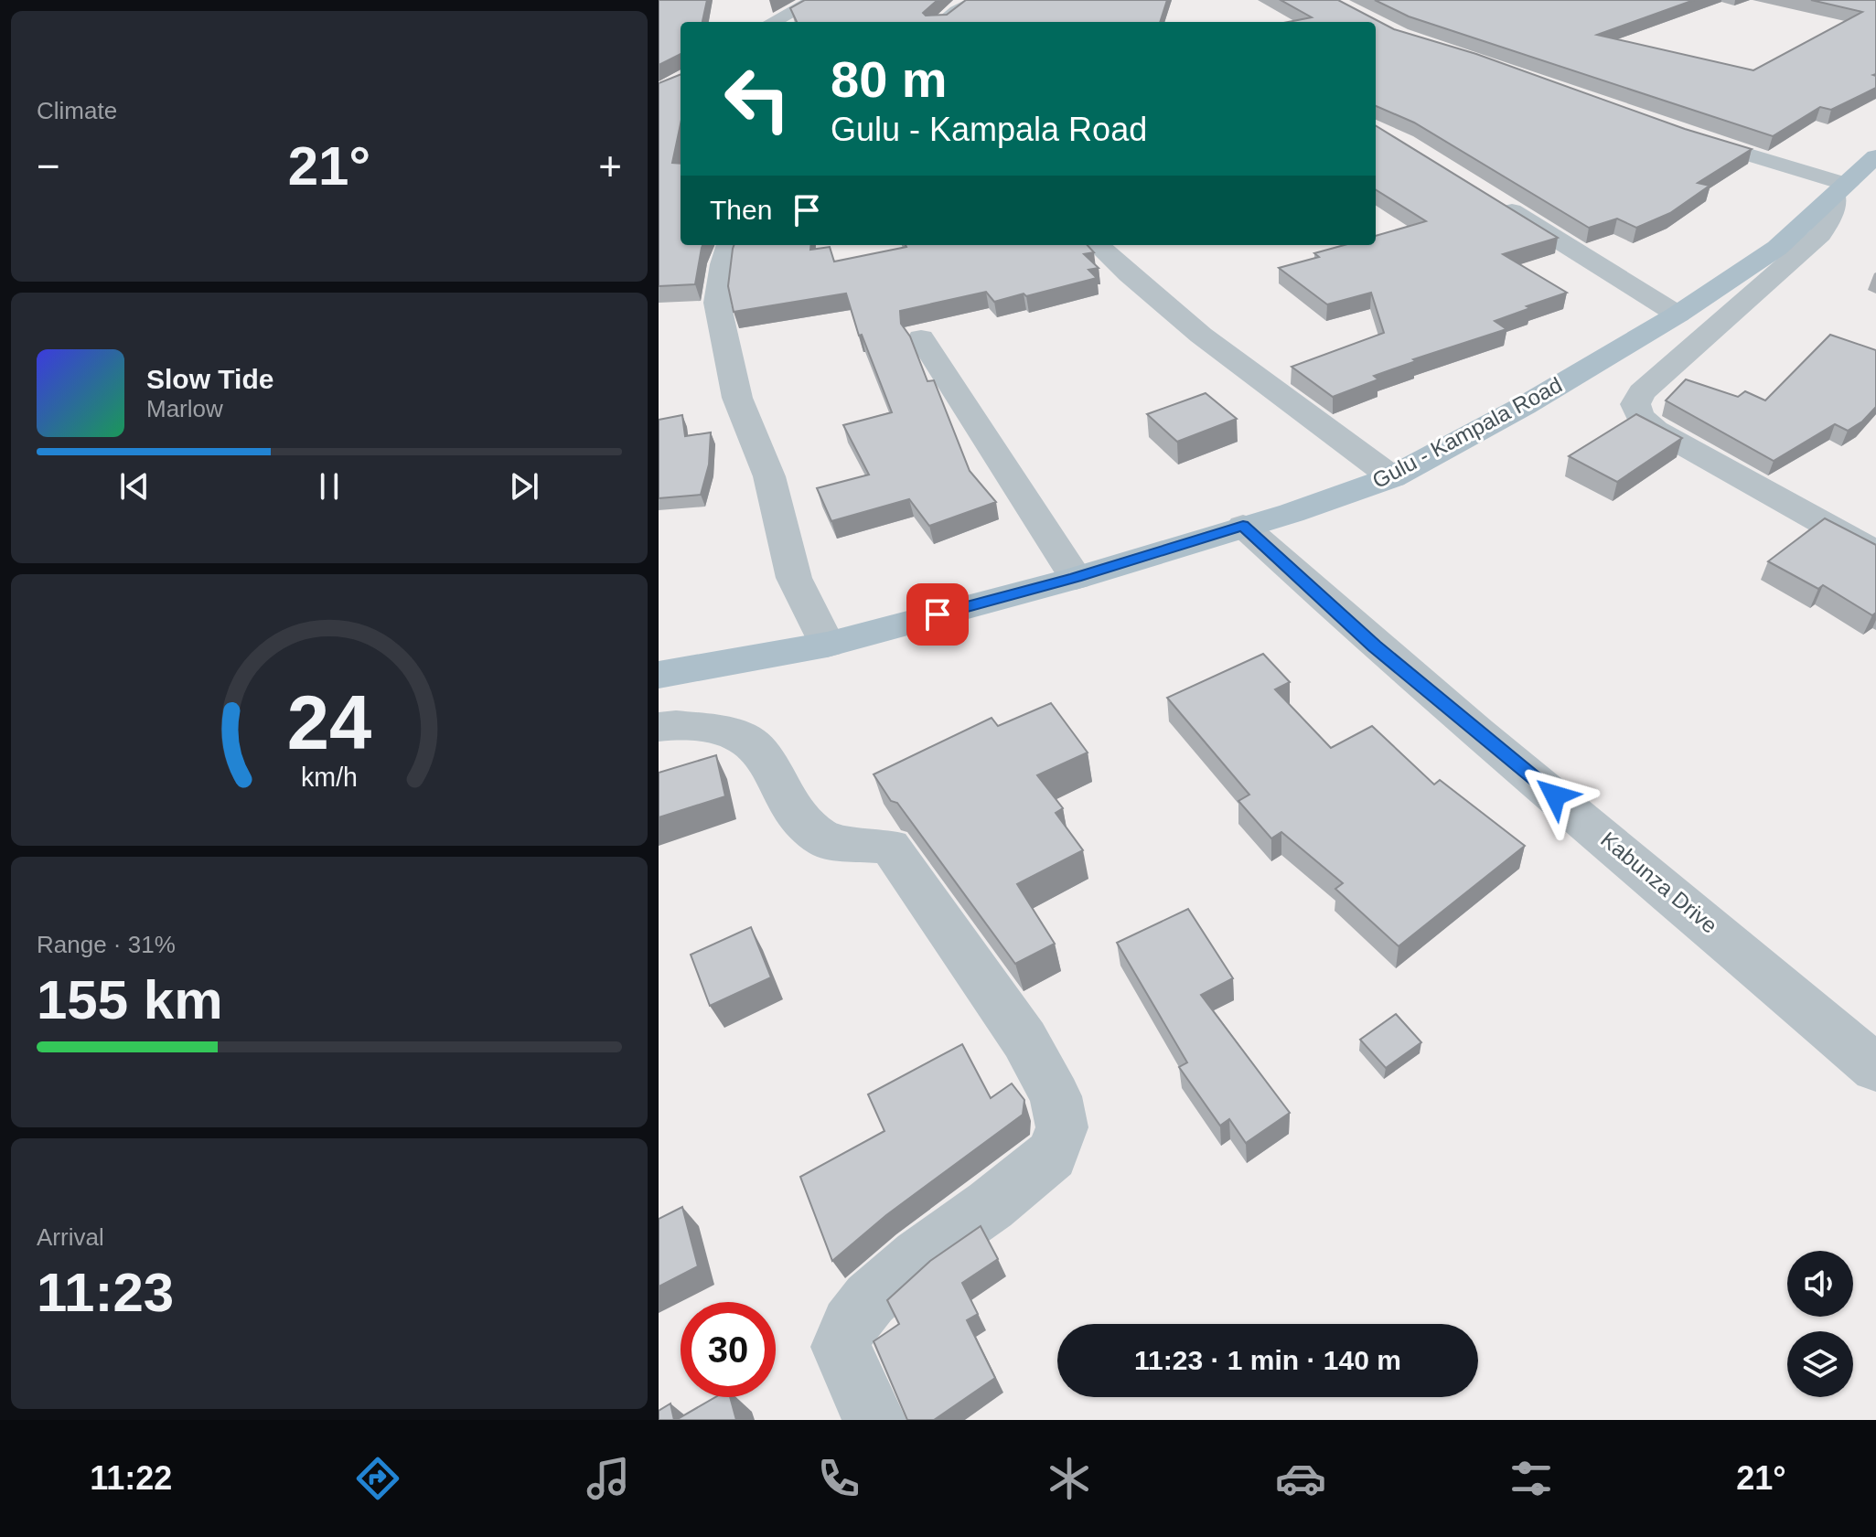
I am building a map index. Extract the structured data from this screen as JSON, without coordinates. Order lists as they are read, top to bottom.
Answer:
{
  "streets": {
    "main road": ["Gulu - Kampala Road"],
    "street": ["Kabunza Drive"]
  },
  "crossings": [
    ["Gulu - Kampala Road", "Kabunza Drive"]
  ],
  "page": {
    "tile": [
      "Climate",
      ["Range · 31%", "155 km"],
      ["Arrival", "11:23"]
    ],
    "turn": ["80 m", "Gulu - Kampala Road"],
    "heat": ["−", "21°", "+"],
    "then": "Then",
    "song": ["Slow Tide", "Marlow"],
    "limit": "30",
    "trip": "11:23 · 1 min · 140 m",
    "tabs": ["11:22", "21°"],
    "gauge": ["24", "km/h"]
  }
}
